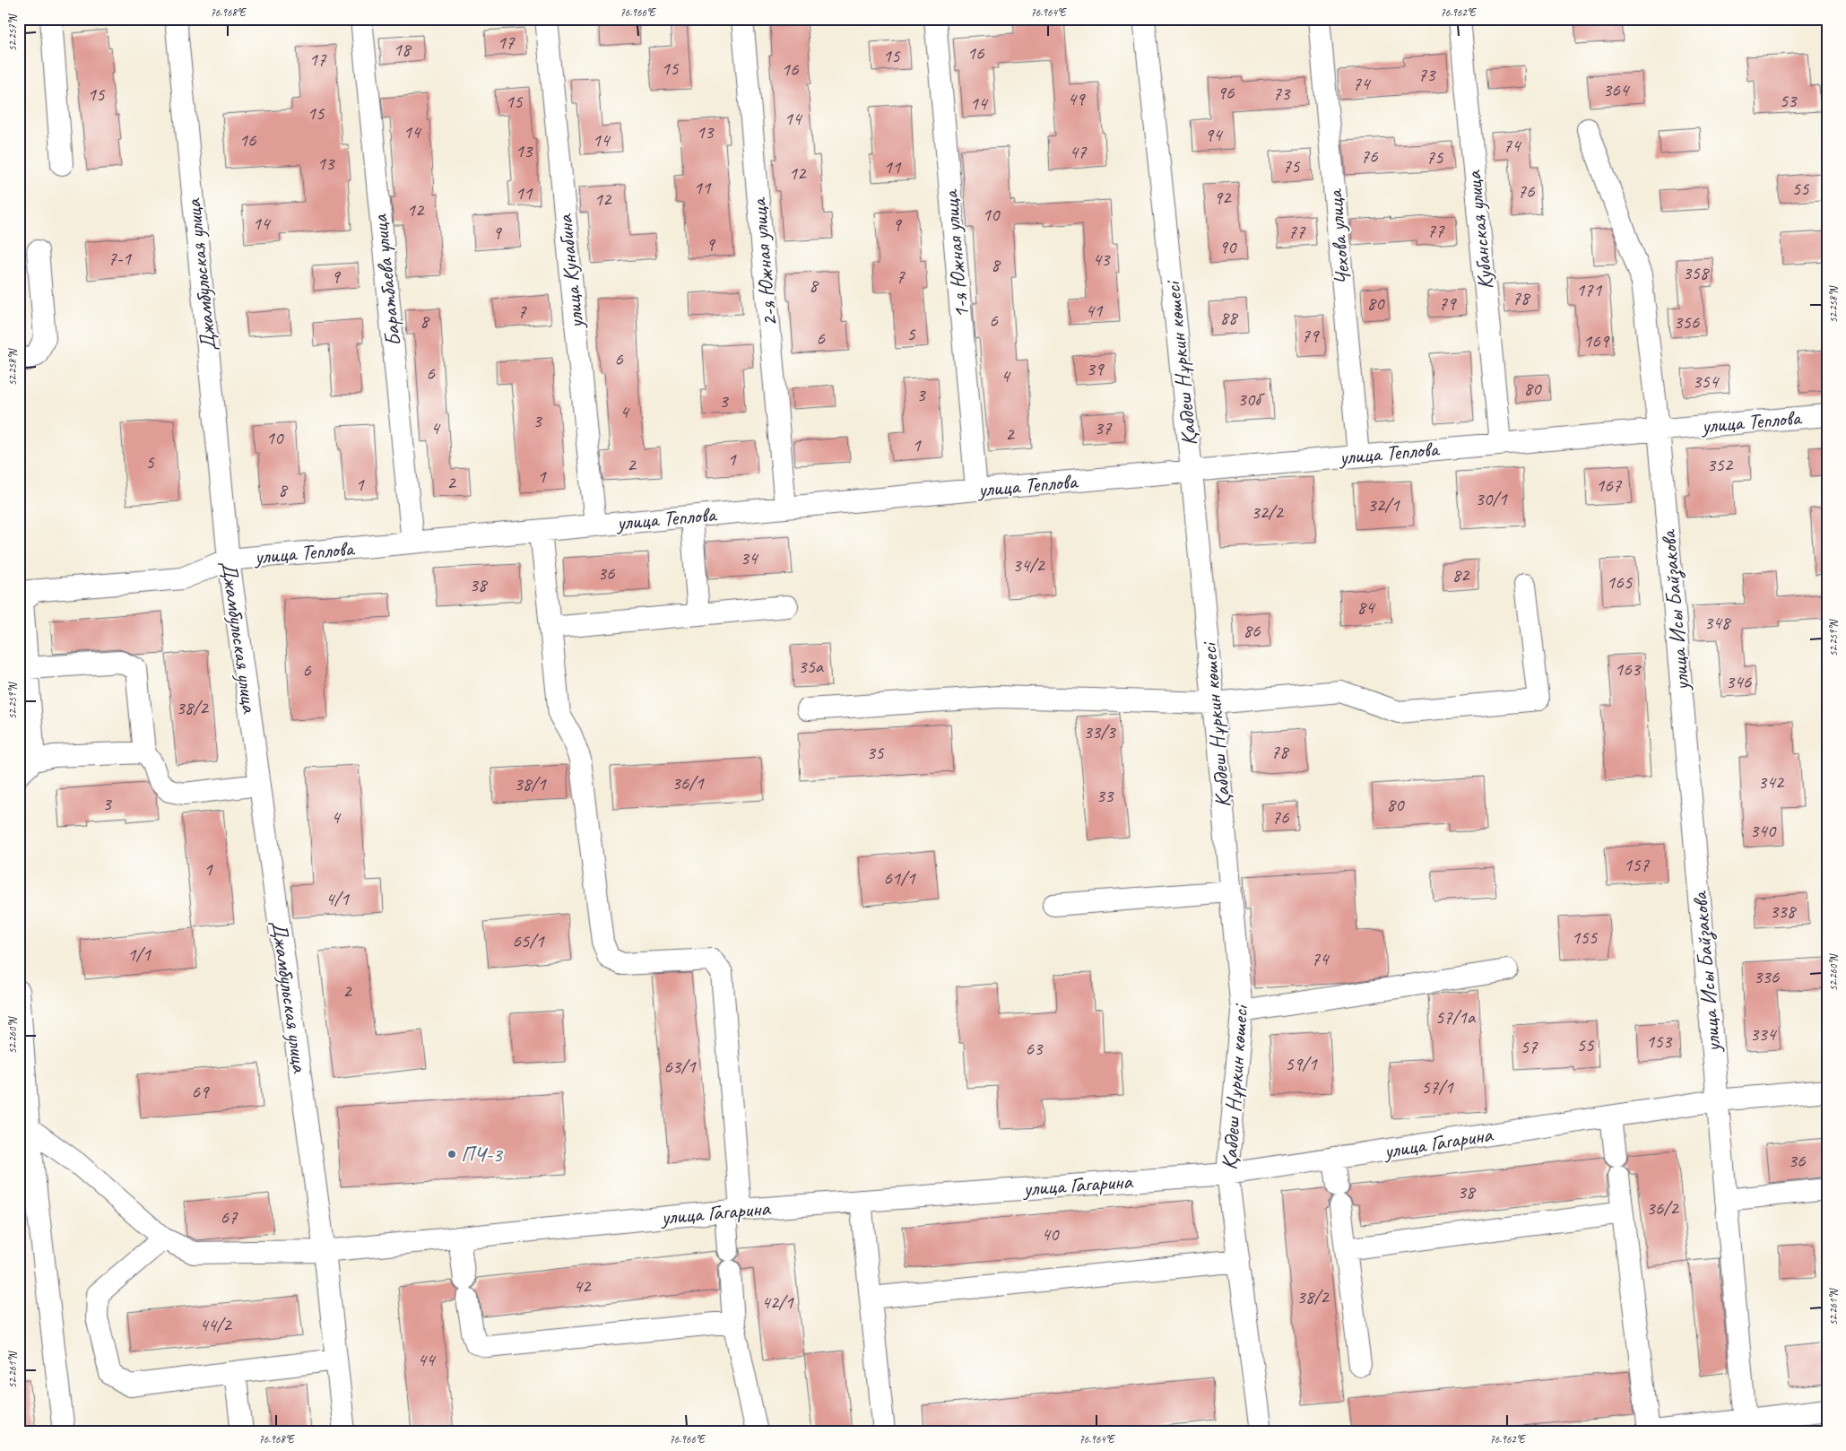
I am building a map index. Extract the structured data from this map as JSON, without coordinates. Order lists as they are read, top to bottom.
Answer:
{
  "streets": {
    "street": [
      "Кубанская улица",
      "Чехова улица",
      "1-я Южная улица",
      "2-я Южная улица",
      "улица Кунабина",
      "Джамбульская улица",
      "Баратбаева улица",
      "Қабдеш Нұркин көшесі",
      "улица Теплова",
      "улица Исы Байзакова",
      "улица Гагарина"
    ]
  },
  "crossings": [
    ["Кубанская улица", "улица Теплова"],
    ["Чехова улица", "улица Теплова"],
    ["1-я Южная улица", "улица Теплова"],
    ["2-я Южная улица", "улица Теплова"],
    ["улица Кунабина", "улица Теплова"],
    ["Джамбульская улица", "улица Теплова"],
    ["Джамбульская улица", "улица Гагарина"],
    ["Баратбаева улица", "улица Теплова"],
    ["Қабдеш Нұркин көшесі", "улица Теплова"],
    ["Қабдеш Нұркин көшесі", "улица Гагарина"],
    ["улица Теплова", "улица Исы Байзакова"],
    ["улица Исы Байзакова", "улица Гагарина"]
  ],
  "places": ["ПЧ-3"],
  "house_numbers": [
    "17",
    "18",
    "16",
    "15",
    "17",
    "15",
    "16",
    "73",
    "74",
    "364",
    "96",
    "73",
    "15",
    "49",
    "53",
    "15",
    "14",
    "15",
    "14",
    "14",
    "13",
    "94",
    "16",
    "14",
    "74",
    "13",
    "47",
    "76",
    "75",
    "13",
    "75",
    "11",
    "12",
    "11",
    "55",
    "76",
    "11",
    "92",
    "12",
    "12",
    "10",
    "14",
    "9",
    "77",
    "77",
    "9",
    "9",
    "90",
    "7-1",
    "43",
    "8",
    "358",
    "9",
    "7",
    "8",
    "171",
    "78",
    "80",
    "79",
    "41",
    "7",
    "88",
    "6",
    "8",
    "356",
    "5",
    "79",
    "6",
    "169",
    "6",
    "39",
    "6",
    "4",
    "354",
    "80",
    "3",
    "30б",
    "3",
    "4",
    "3",
    "4",
    "37",
    "2",
    "10",
    "1",
    "1",
    "5",
    "2",
    "352",
    "1",
    "2",
    "1",
    "167",
    "8",
    "30/1",
    "32/1",
    "32/2",
    "34",
    "34/2",
    "36",
    "82",
    "165",
    "38",
    "84",
    "348",
    "86",
    "35а",
    "163",
    "6",
    "346",
    "38/2",
    "33/3",
    "78",
    "35",
    "342",
    "36/1",
    "38/1",
    "33",
    "3",
    "80",
    "4",
    "76",
    "340",
    "157",
    "1",
    "61/1",
    "4/1",
    "338",
    "155",
    "65/1",
    "1/1",
    "74",
    "336",
    "2",
    "57/1а",
    "334",
    "153",
    "55",
    "57",
    "63",
    "59/1",
    "63/1",
    "57/1",
    "69",
    "36",
    "38",
    "36/2",
    "67",
    "40",
    "42",
    "38/2",
    "42/1",
    "44/2",
    "44"
  ],
  "coordinates": [
    "76.968°E",
    "76.966°E",
    "76.964°E",
    "76.962°E",
    "52.257°N",
    "52.258°N",
    "52.259°N",
    "52.260°N",
    "52.261°N"
  ]
}
